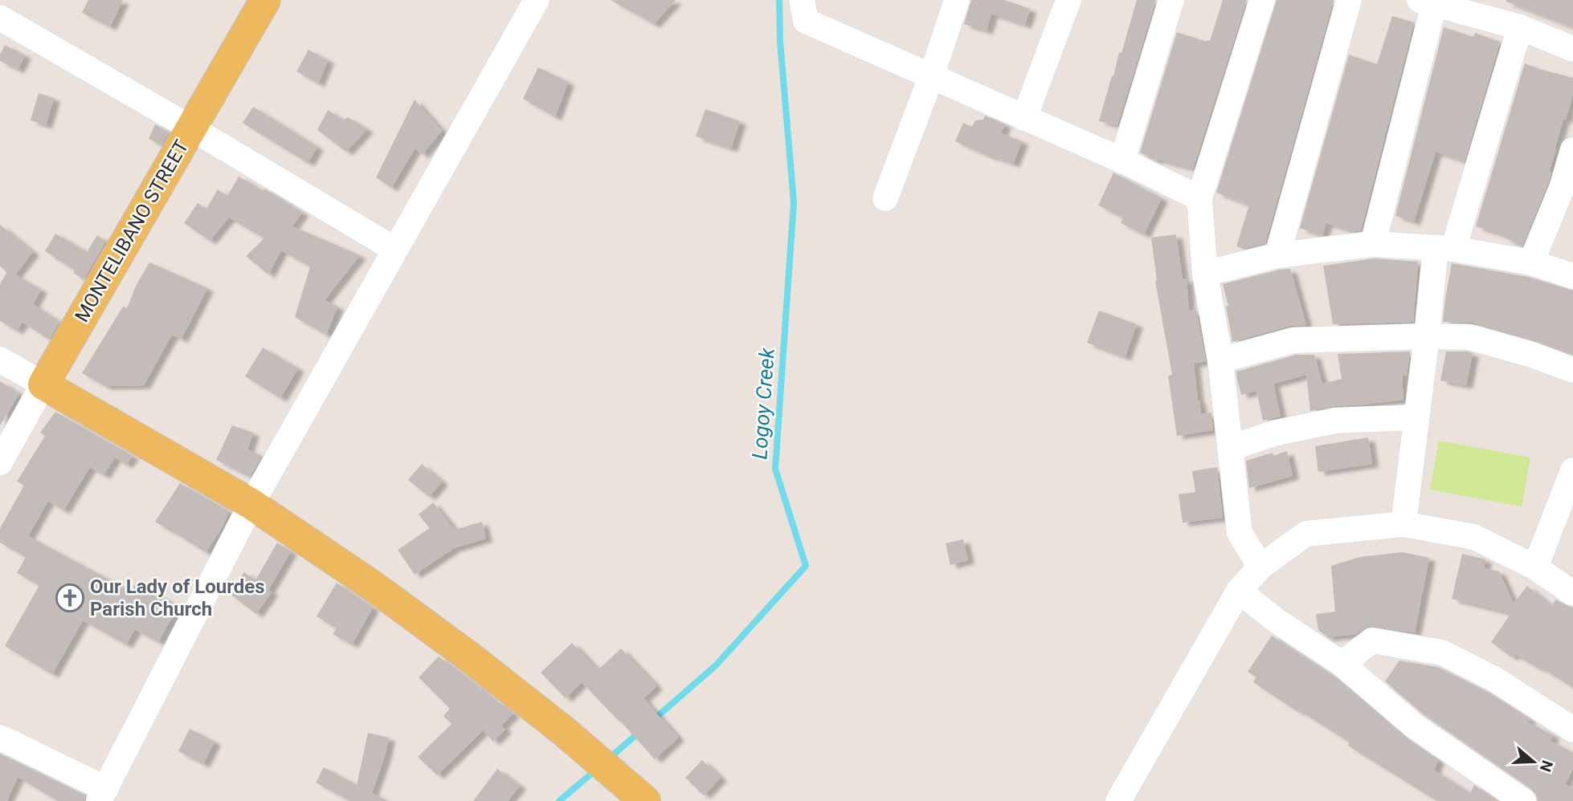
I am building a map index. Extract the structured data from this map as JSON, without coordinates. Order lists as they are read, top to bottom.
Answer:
{
  "streets": {
    "main road": ["MONTELIBANO STREET"]
  },
  "water": ["Logoy Creek"],
  "places": {
    "church": ["Our Lady of Lourdes Parish Church"]
  },
  "north": "right"
}
